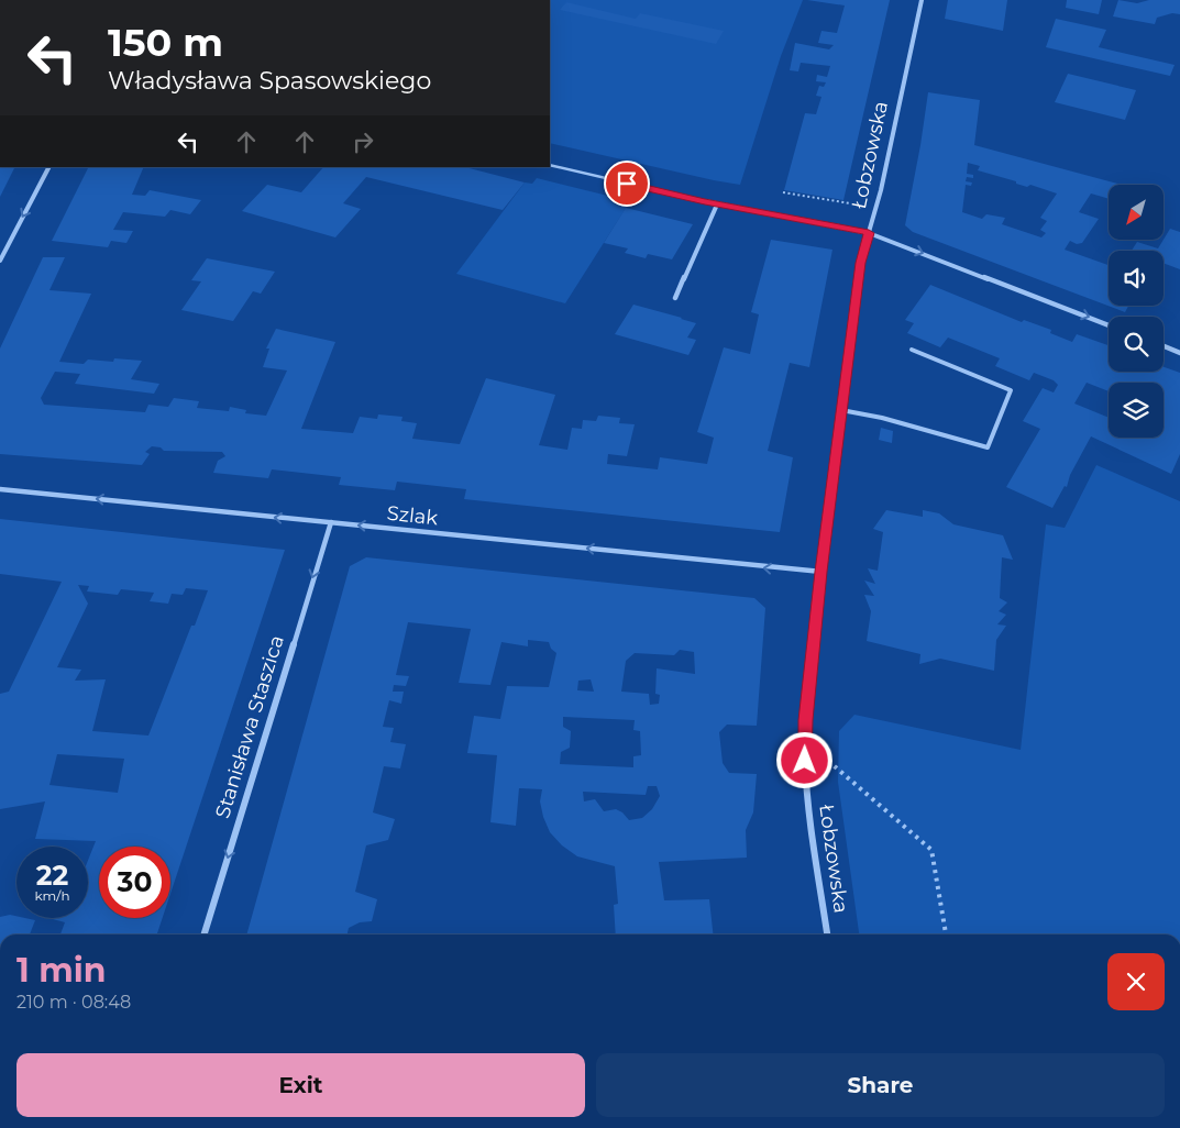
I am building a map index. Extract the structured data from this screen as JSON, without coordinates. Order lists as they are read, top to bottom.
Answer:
{
  "streets": {
    "street": ["Łobzowska", "Szlak", "Stanisława Staszica"]
  },
  "crossings": [
    ["Łobzowska", "Szlak"],
    ["Szlak", "Stanisława Staszica"]
  ],
  "one_way": ["Szlak", "Stanisława Staszica"],
  "north": "bottom left",
  "page": {
    "turn": ["150 m", "Władysława Spasowskiego"],
    "speed": "22 km/h",
    "limit": "30",
    "heading": ["1 min", "210 m · 08:48"],
    "buttons": ["Exit", "Share"]
  }
}
